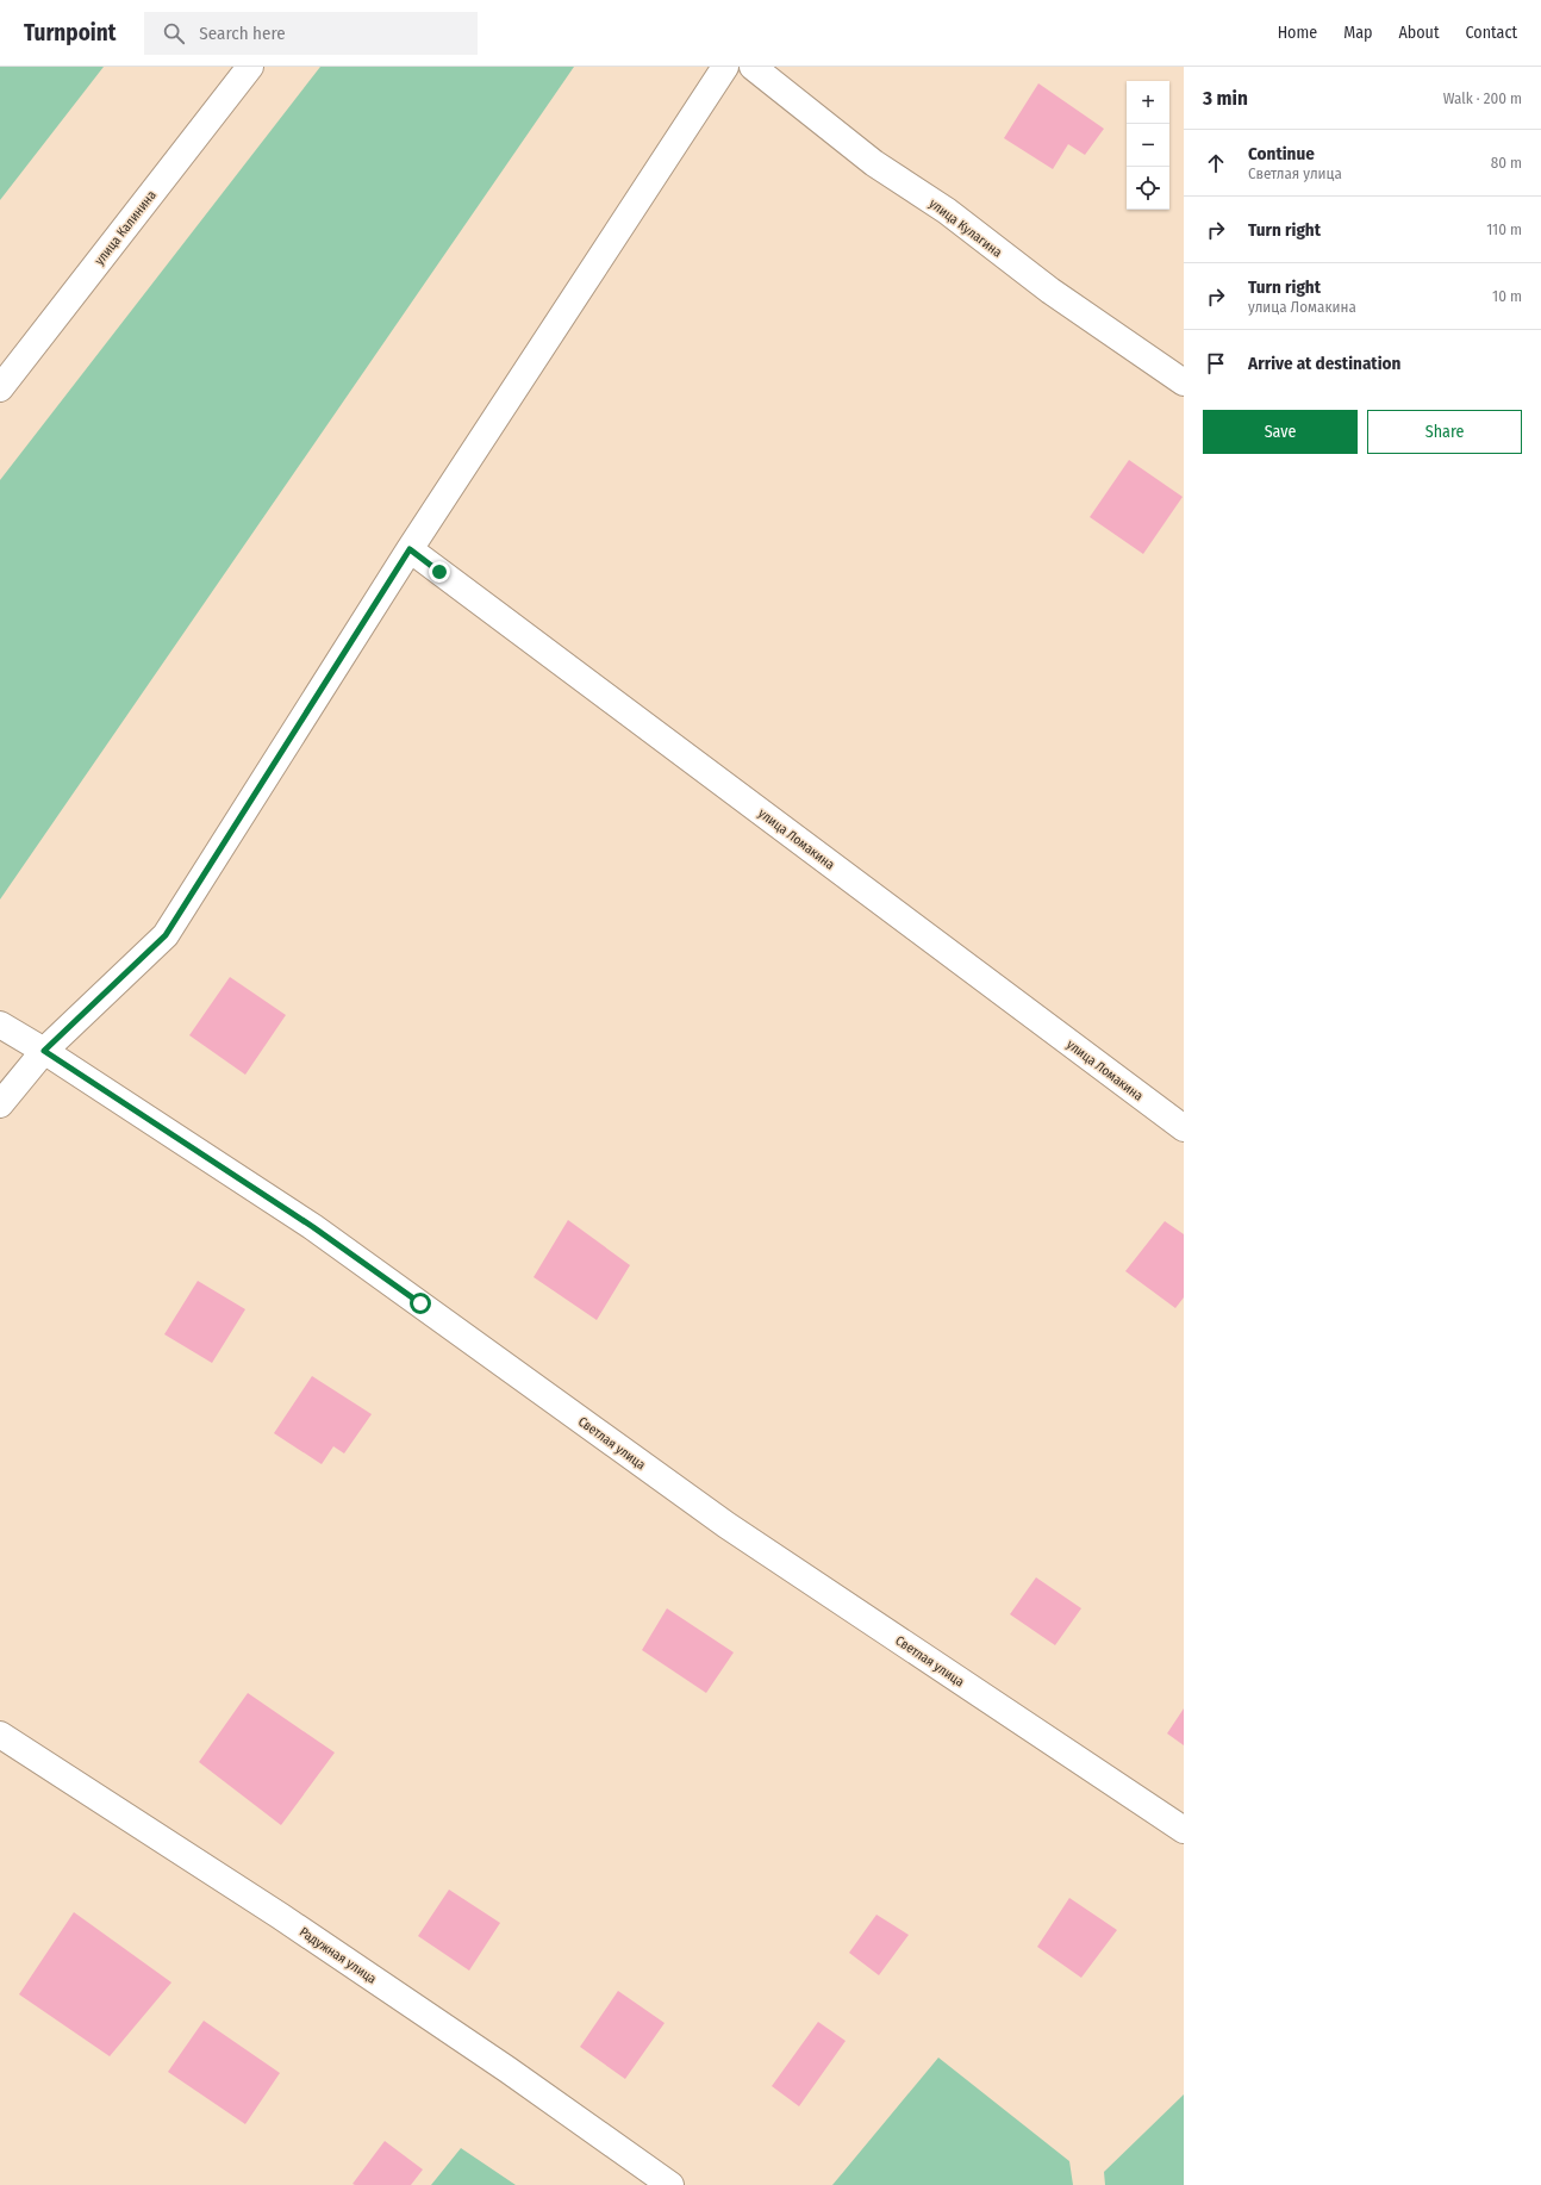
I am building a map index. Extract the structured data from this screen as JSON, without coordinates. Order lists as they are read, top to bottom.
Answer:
{
  "streets": {
    "street": [
      "улица Калинина",
      "улица Кулагина",
      "улица Ломакина",
      "Светлая улица",
      "Радужная улица"
    ]
  },
  "page": {
    "header": "Turnpoint",
    "search": "Search here",
    "nav": [
      "Home",
      "Map",
      "About",
      "Contact"
    ],
    "heading": ["3 min", "Walk · 200 m"],
    "map_buttons": ["+", "−"],
    "list": [
      ["Continue", "Светлая улица", "80 m"],
      ["Turn right", "110 m"],
      ["Turn right", "улица Ломакина", "10 m"],
      "Arrive at destination"
    ],
    "buttons": ["Save", "Share"]
  }
}
